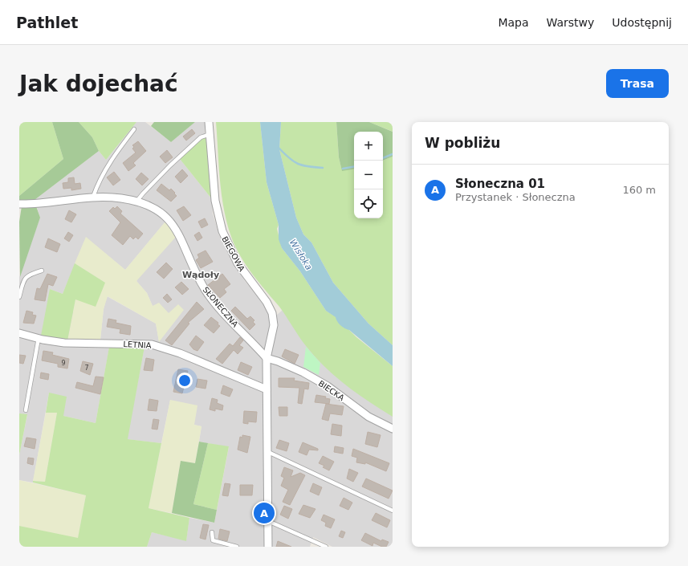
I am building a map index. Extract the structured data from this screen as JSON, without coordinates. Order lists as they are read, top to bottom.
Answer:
{
  "streets": {
    "street": [
      "BIEGOWA",
      "SŁONECZNA",
      "LETNIA",
      "BIECKA"
    ]
  },
  "crossings": [
    ["BIEGOWA", "SŁONECZNA"],
    ["BIEGOWA", "BIECKA"],
    ["SŁONECZNA", "BIECKA"]
  ],
  "districts": ["Wądoły"],
  "water": ["Wisłoka"],
  "house_numbers": ["9", "7"],
  "page": {
    "header": "Pathlet",
    "nav": ["Mapa", "Warstwy", "Udostępnij"],
    "buttons": "Trasa",
    "title": "Jak dojechać",
    "heading": "W pobliżu",
    "map_buttons": ["+", "−"],
    "list": [
      {
        "mark": "A",
        "name": "Słoneczna 01",
        "note": "Przystanek · Słoneczna",
        "value": "160 m"
      }
    ],
    "pins": "A"
  }
}
